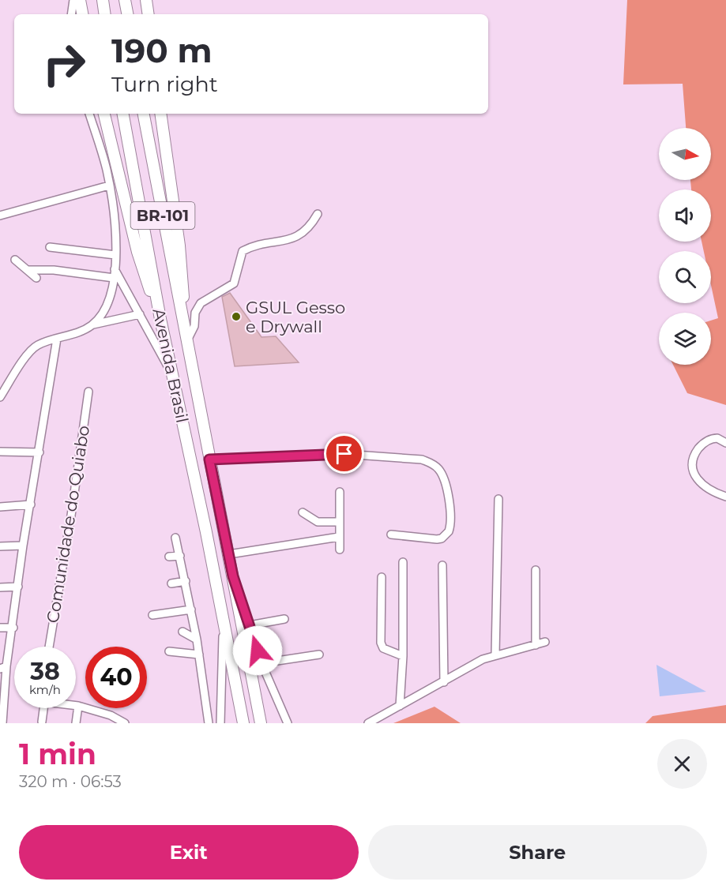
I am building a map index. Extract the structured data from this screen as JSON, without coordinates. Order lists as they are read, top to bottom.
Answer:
{
  "streets": {
    "highway": ["BR-101", "Avenida Brasil"],
    "street": ["Comunidade do Quiabo"]
  },
  "places": ["GSUL Gesso e Drywall"],
  "north": "right",
  "page": {
    "turn": ["190 m", "Turn right"],
    "speed": "38 km/h",
    "limit": "40",
    "heading": ["1 min", "320 m · 06:53"],
    "buttons": ["Exit", "Share"]
  }
}
